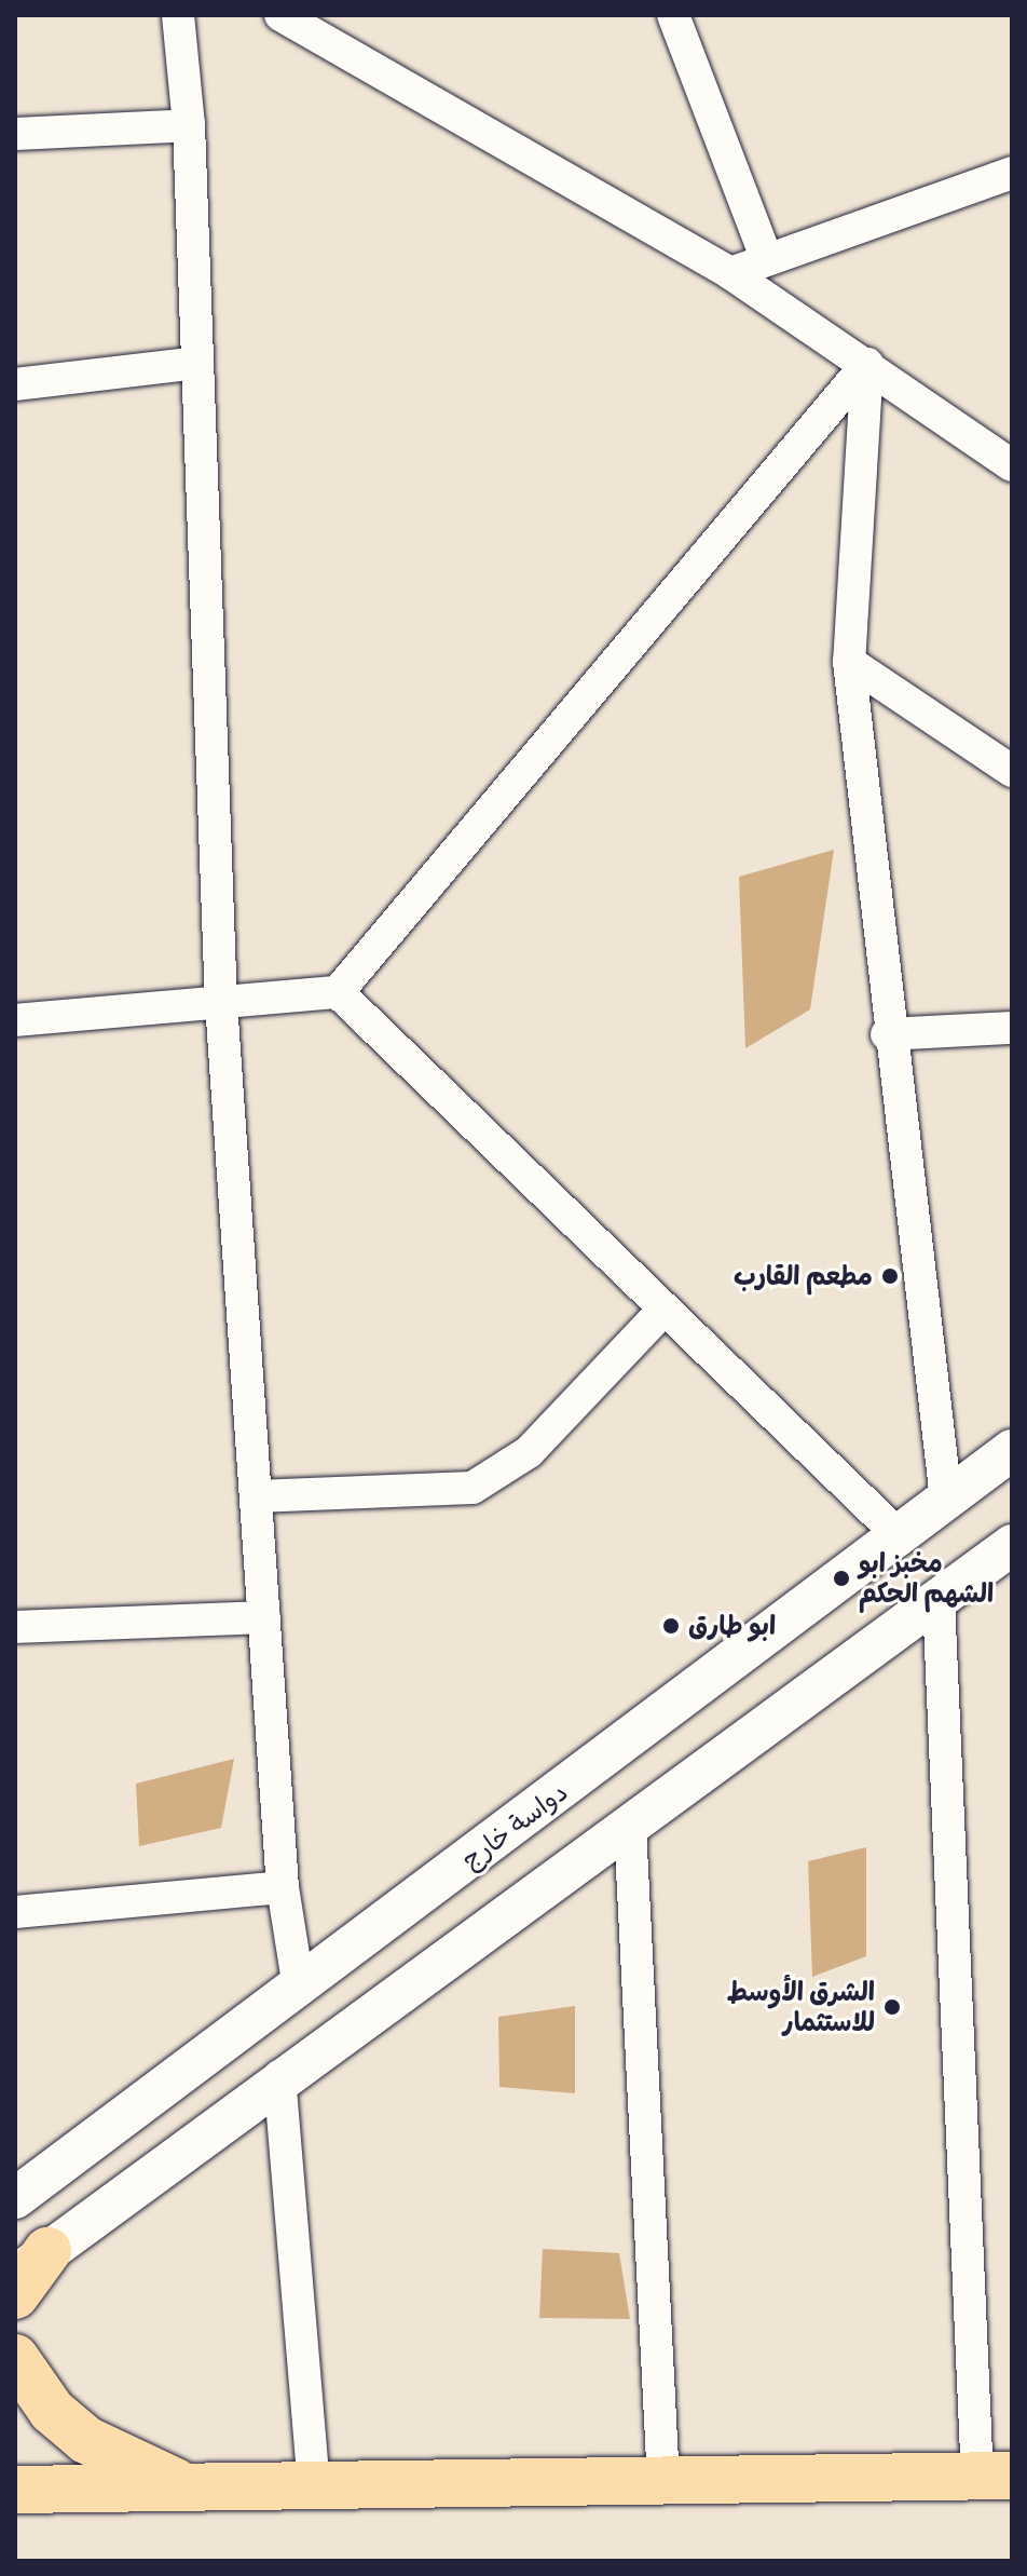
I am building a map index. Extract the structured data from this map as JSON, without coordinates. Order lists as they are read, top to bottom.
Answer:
{
  "streets": {
    "street": ["دواسة خارج"]
  },
  "places": [
    "مطعم القارب",
    "مخبز ابو الشهم الحكم",
    "ابو طارق",
    "الشرق الأوسط للاستثمار"
  ]
}
